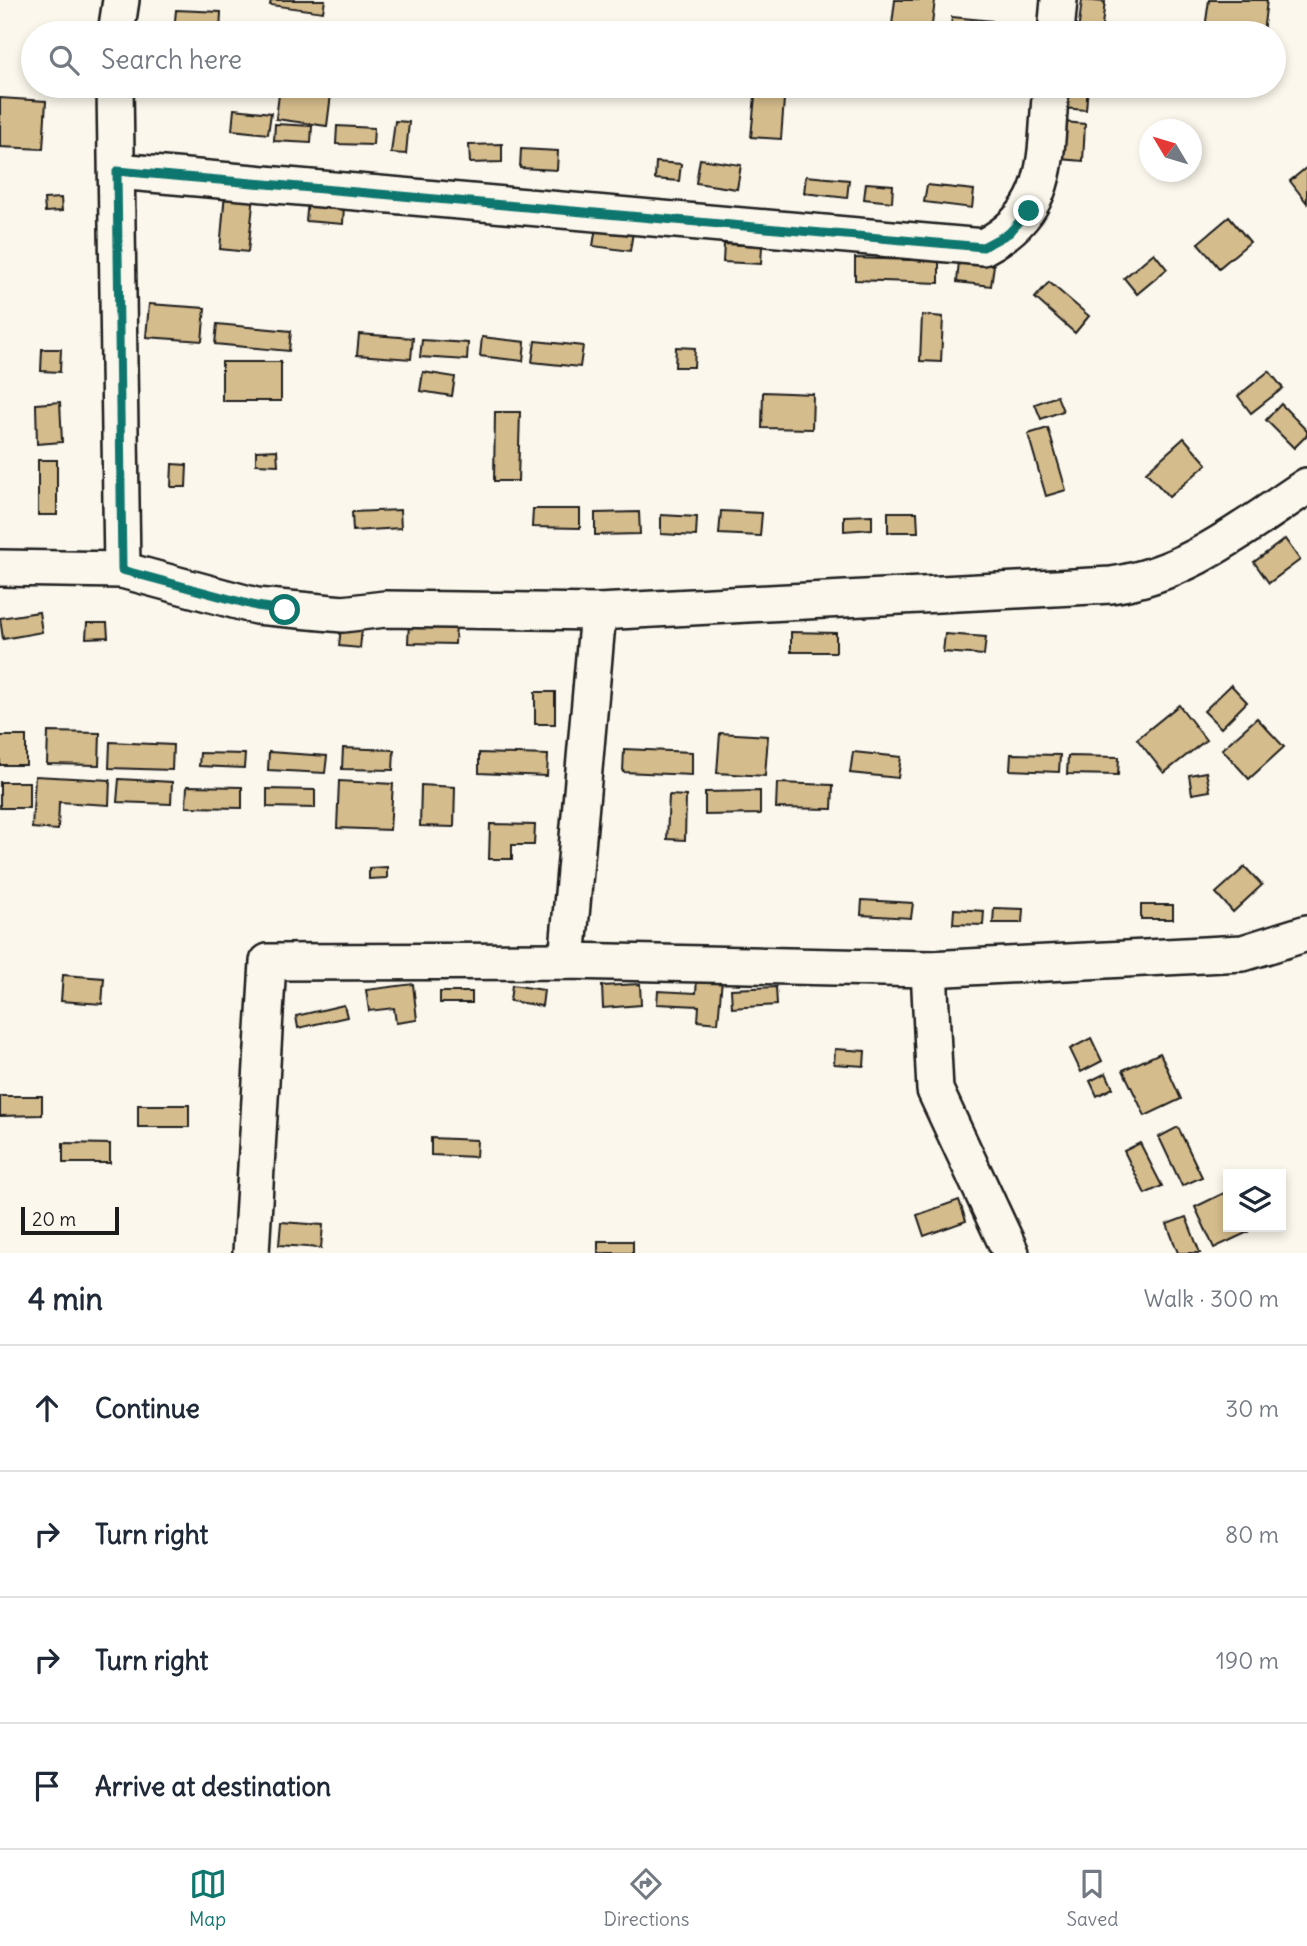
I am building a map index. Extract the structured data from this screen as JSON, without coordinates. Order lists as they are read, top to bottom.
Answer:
{
  "scale_bar": "20 m",
  "north": "top left",
  "page": {
    "search": "Search here",
    "scale": "20 m",
    "heading": ["4 min", "Walk · 300 m"],
    "list": [
      ["Continue", "30 m"],
      ["Turn right", "80 m"],
      ["Turn right", "190 m"],
      "Arrive at destination"
    ],
    "nav": ["Map", "Directions", "Saved"]
  }
}
